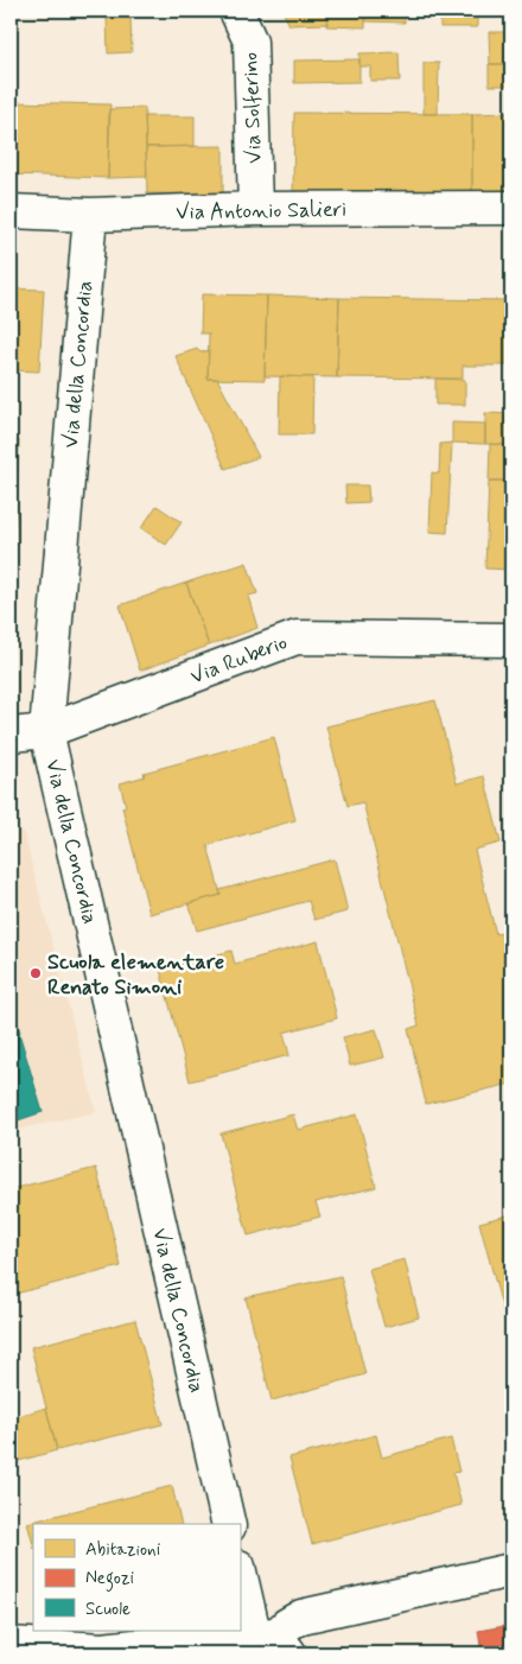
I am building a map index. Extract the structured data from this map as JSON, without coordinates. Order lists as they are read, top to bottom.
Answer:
{
  "streets": {
    "street": [
      "Via Solferino",
      "Via Antonio Salieri",
      "Via della Concordia",
      "Via Ruberio"
    ]
  },
  "crossings": [
    ["Via Solferino", "Via Antonio Salieri"],
    ["Via Antonio Salieri", "Via della Concordia"],
    ["Via della Concordia", "Via Ruberio"]
  ],
  "places": ["Scuola elementare Renato Simoni"],
  "legend": ["Abitazioni", "Negozi", "Scuole"]
}
